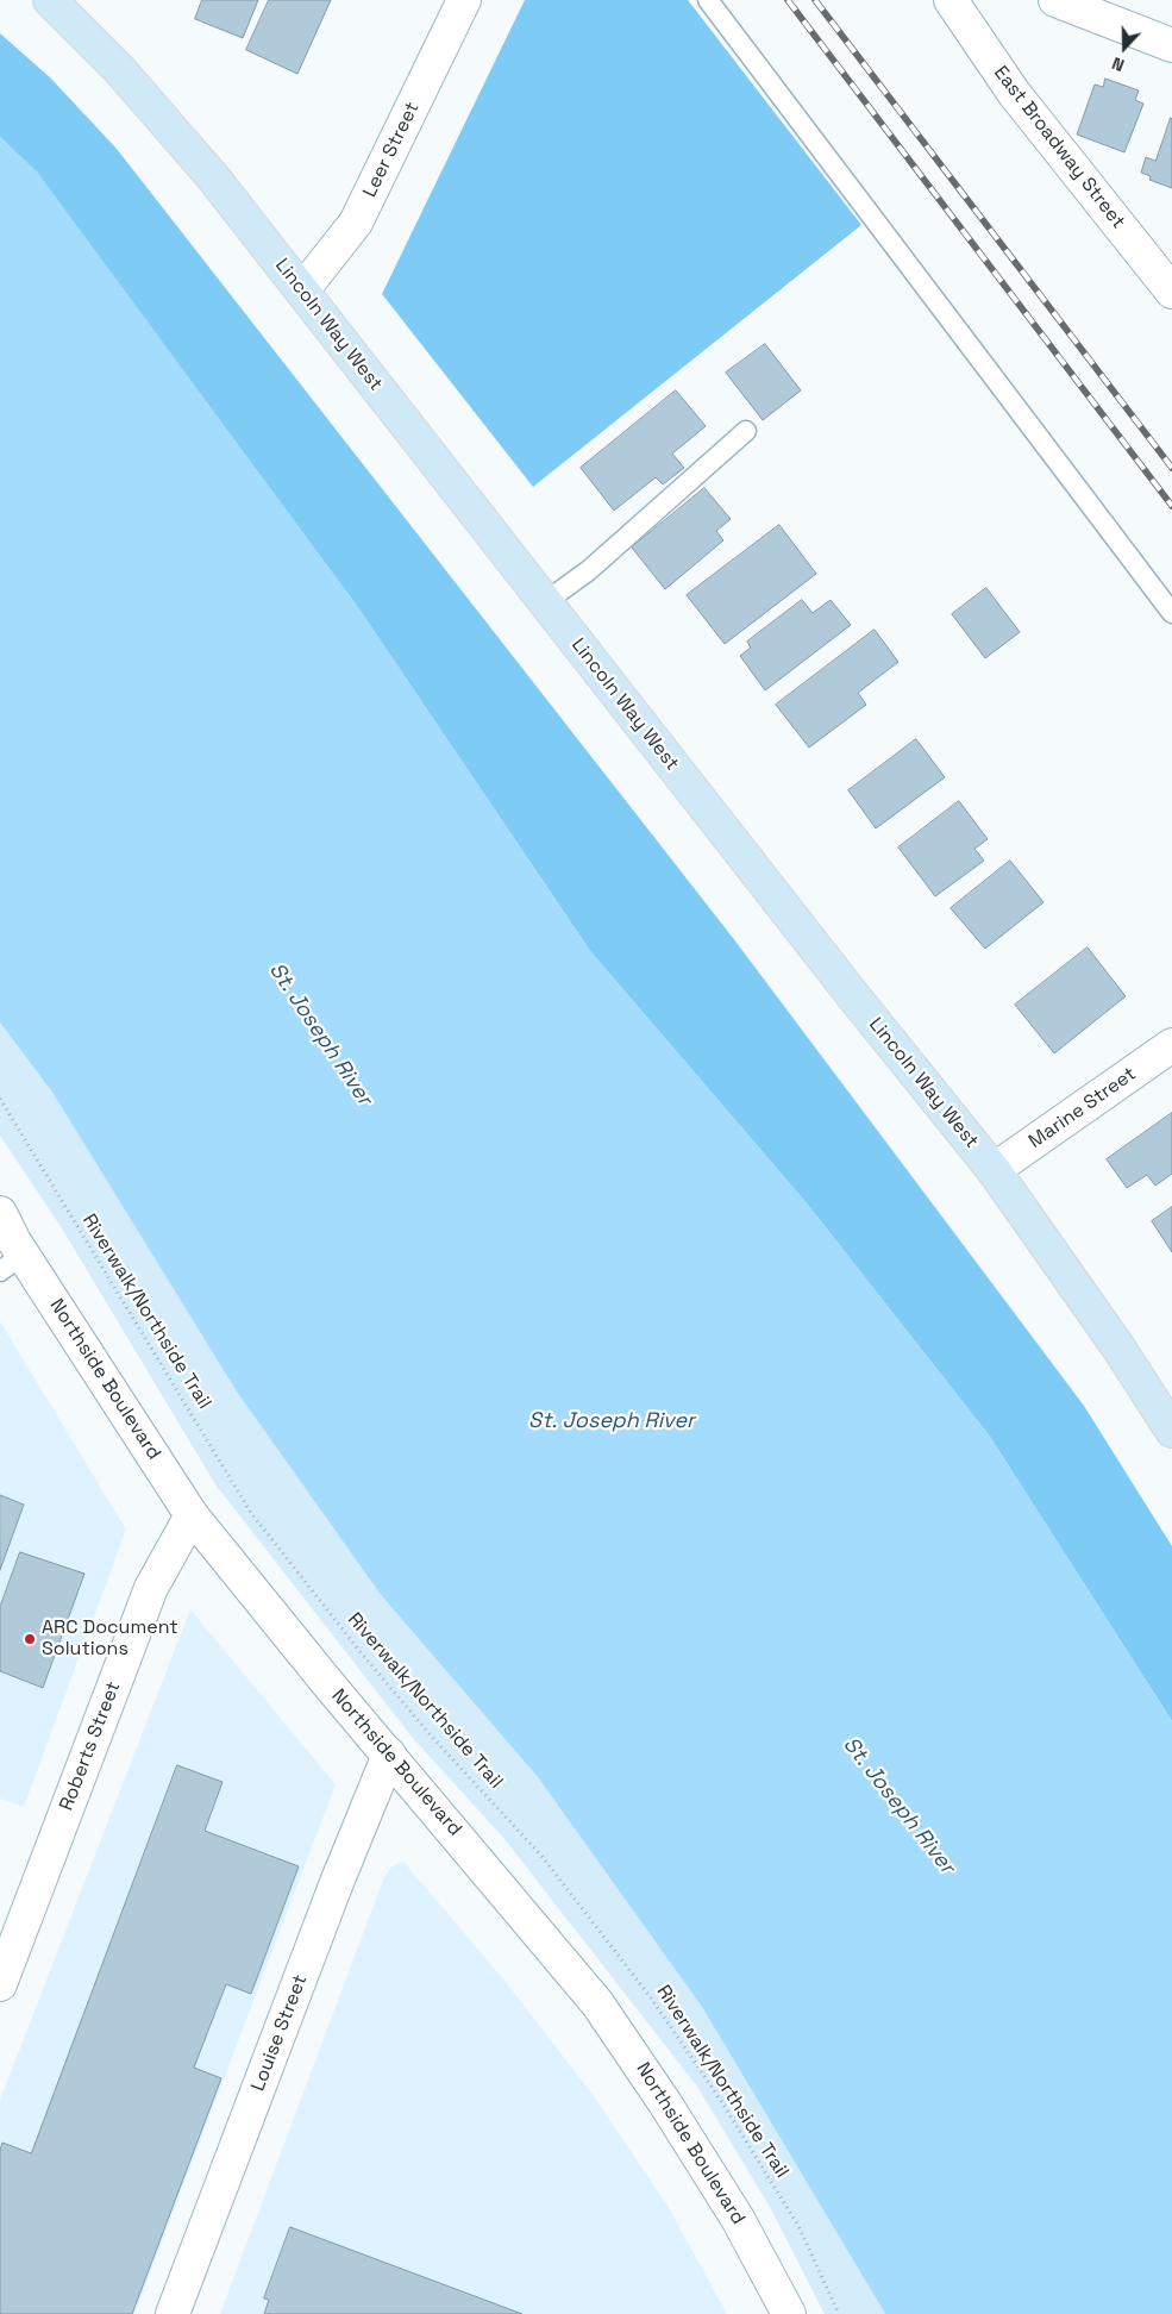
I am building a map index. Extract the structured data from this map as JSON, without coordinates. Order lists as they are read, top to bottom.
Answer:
{
  "streets": {
    "main road": ["Lincoln Way West"],
    "street": [
      "East Broadway Street",
      "Leer Street",
      "Marine Street",
      "Northside Boulevard",
      "Roberts Street",
      "Louise Street"
    ],
    "path": ["Riverwalk/Northside Trail"]
  },
  "crossings": [
    ["Leer Street", "Lincoln Way West"],
    ["Lincoln Way West", "Marine Street"],
    ["Northside Boulevard", "Roberts Street"],
    ["Northside Boulevard", "Louise Street"]
  ],
  "water": ["St. Joseph River"],
  "places": ["ARC Document Solutions"],
  "north": "bottom"
}
